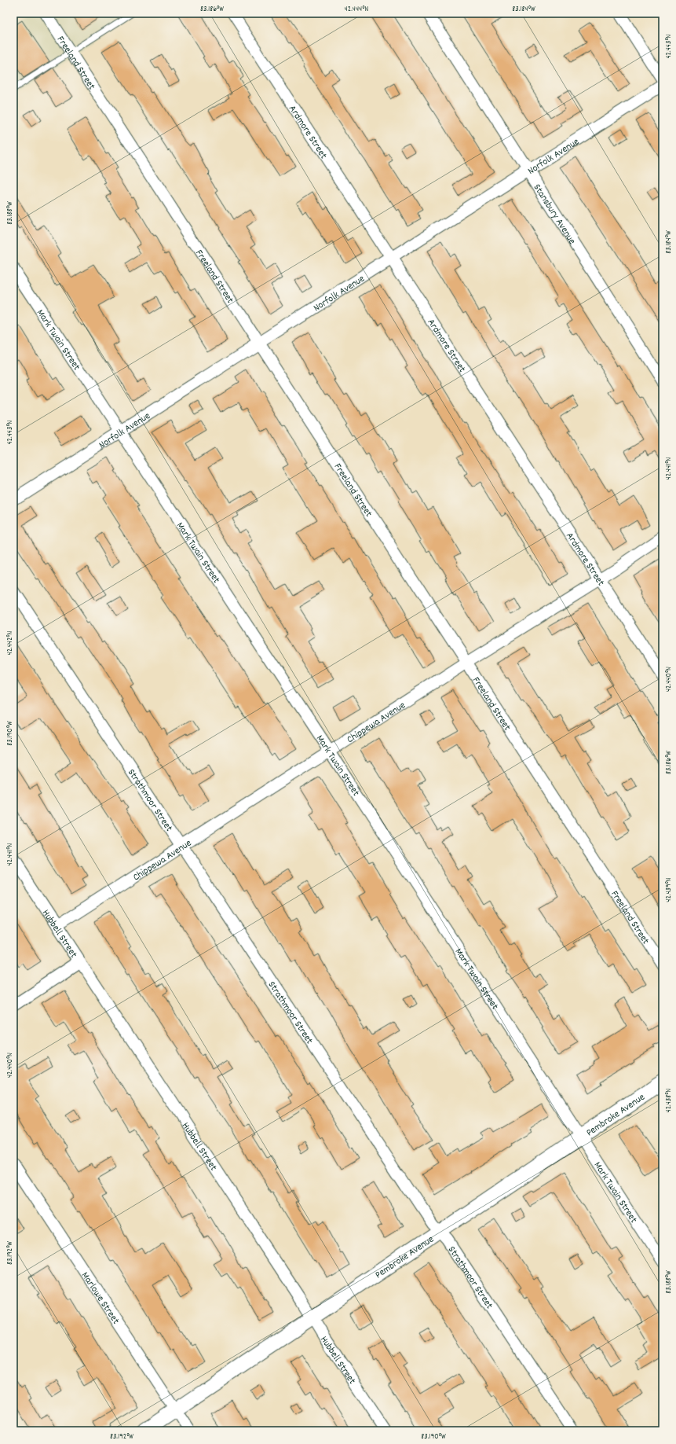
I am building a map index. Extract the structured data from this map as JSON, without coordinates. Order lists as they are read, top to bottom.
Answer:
{
  "streets": {
    "street": [
      "Freeland Street",
      "Ardmore Street",
      "Norfolk Avenue",
      "Stansbury Avenue",
      "Mark Twain Street",
      "Chippewa Avenue",
      "Strathmoor Street",
      "Hubbell Street",
      "Pembroke Avenue",
      "Marlowe Street"
    ]
  },
  "crossings": [
    ["Freeland Street", "Norfolk Avenue"],
    ["Freeland Street", "Chippewa Avenue"],
    ["Ardmore Street", "Norfolk Avenue"],
    ["Ardmore Street", "Chippewa Avenue"],
    ["Norfolk Avenue", "Stansbury Avenue"],
    ["Norfolk Avenue", "Mark Twain Street"],
    ["Mark Twain Street", "Chippewa Avenue"],
    ["Mark Twain Street", "Pembroke Avenue"],
    ["Chippewa Avenue", "Strathmoor Street"],
    ["Chippewa Avenue", "Hubbell Street"],
    ["Strathmoor Street", "Pembroke Avenue"],
    ["Hubbell Street", "Pembroke Avenue"],
    ["Pembroke Avenue", "Marlowe Street"]
  ],
  "coordinates": [
    "83.186°W",
    "42.444°N",
    "83.184°W",
    "42.443°N",
    "83.188°W",
    "42.441°N",
    "42.442°N",
    "42.440°N",
    "83.190°W",
    "42.439°N",
    "42.438°N",
    "83.192°W"
  ]
}
